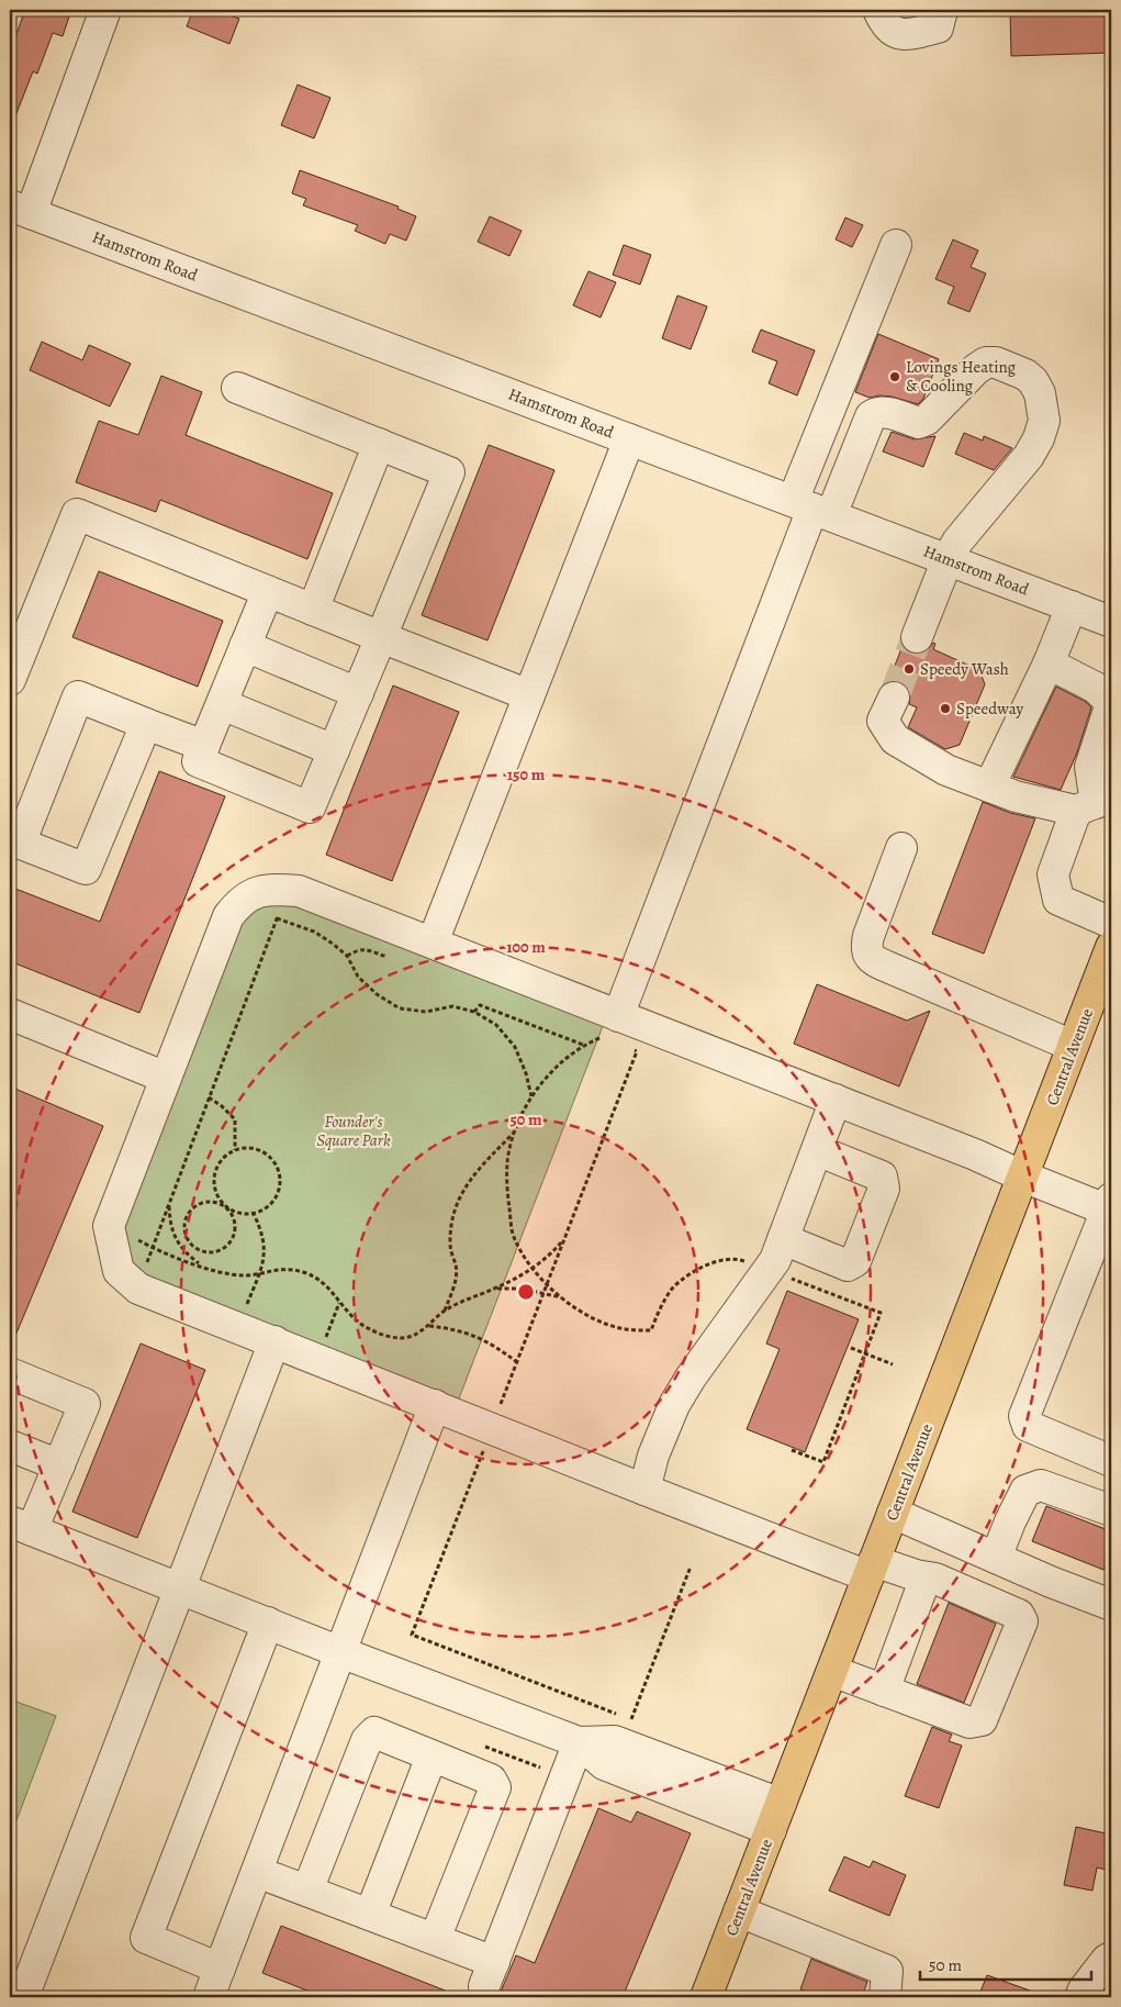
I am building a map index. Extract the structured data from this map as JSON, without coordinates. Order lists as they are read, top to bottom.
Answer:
{
  "streets": {
    "main road": ["Central Avenue"],
    "street": ["Hamstrom Road"]
  },
  "parks": ["Founder's Square Park"],
  "places": ["Lovings Heating & Cooling", "Speedy Wash", "Speedway"],
  "scale_bar": "50 m",
  "rings": ["150 m", "100 m", "50 m"]
}
